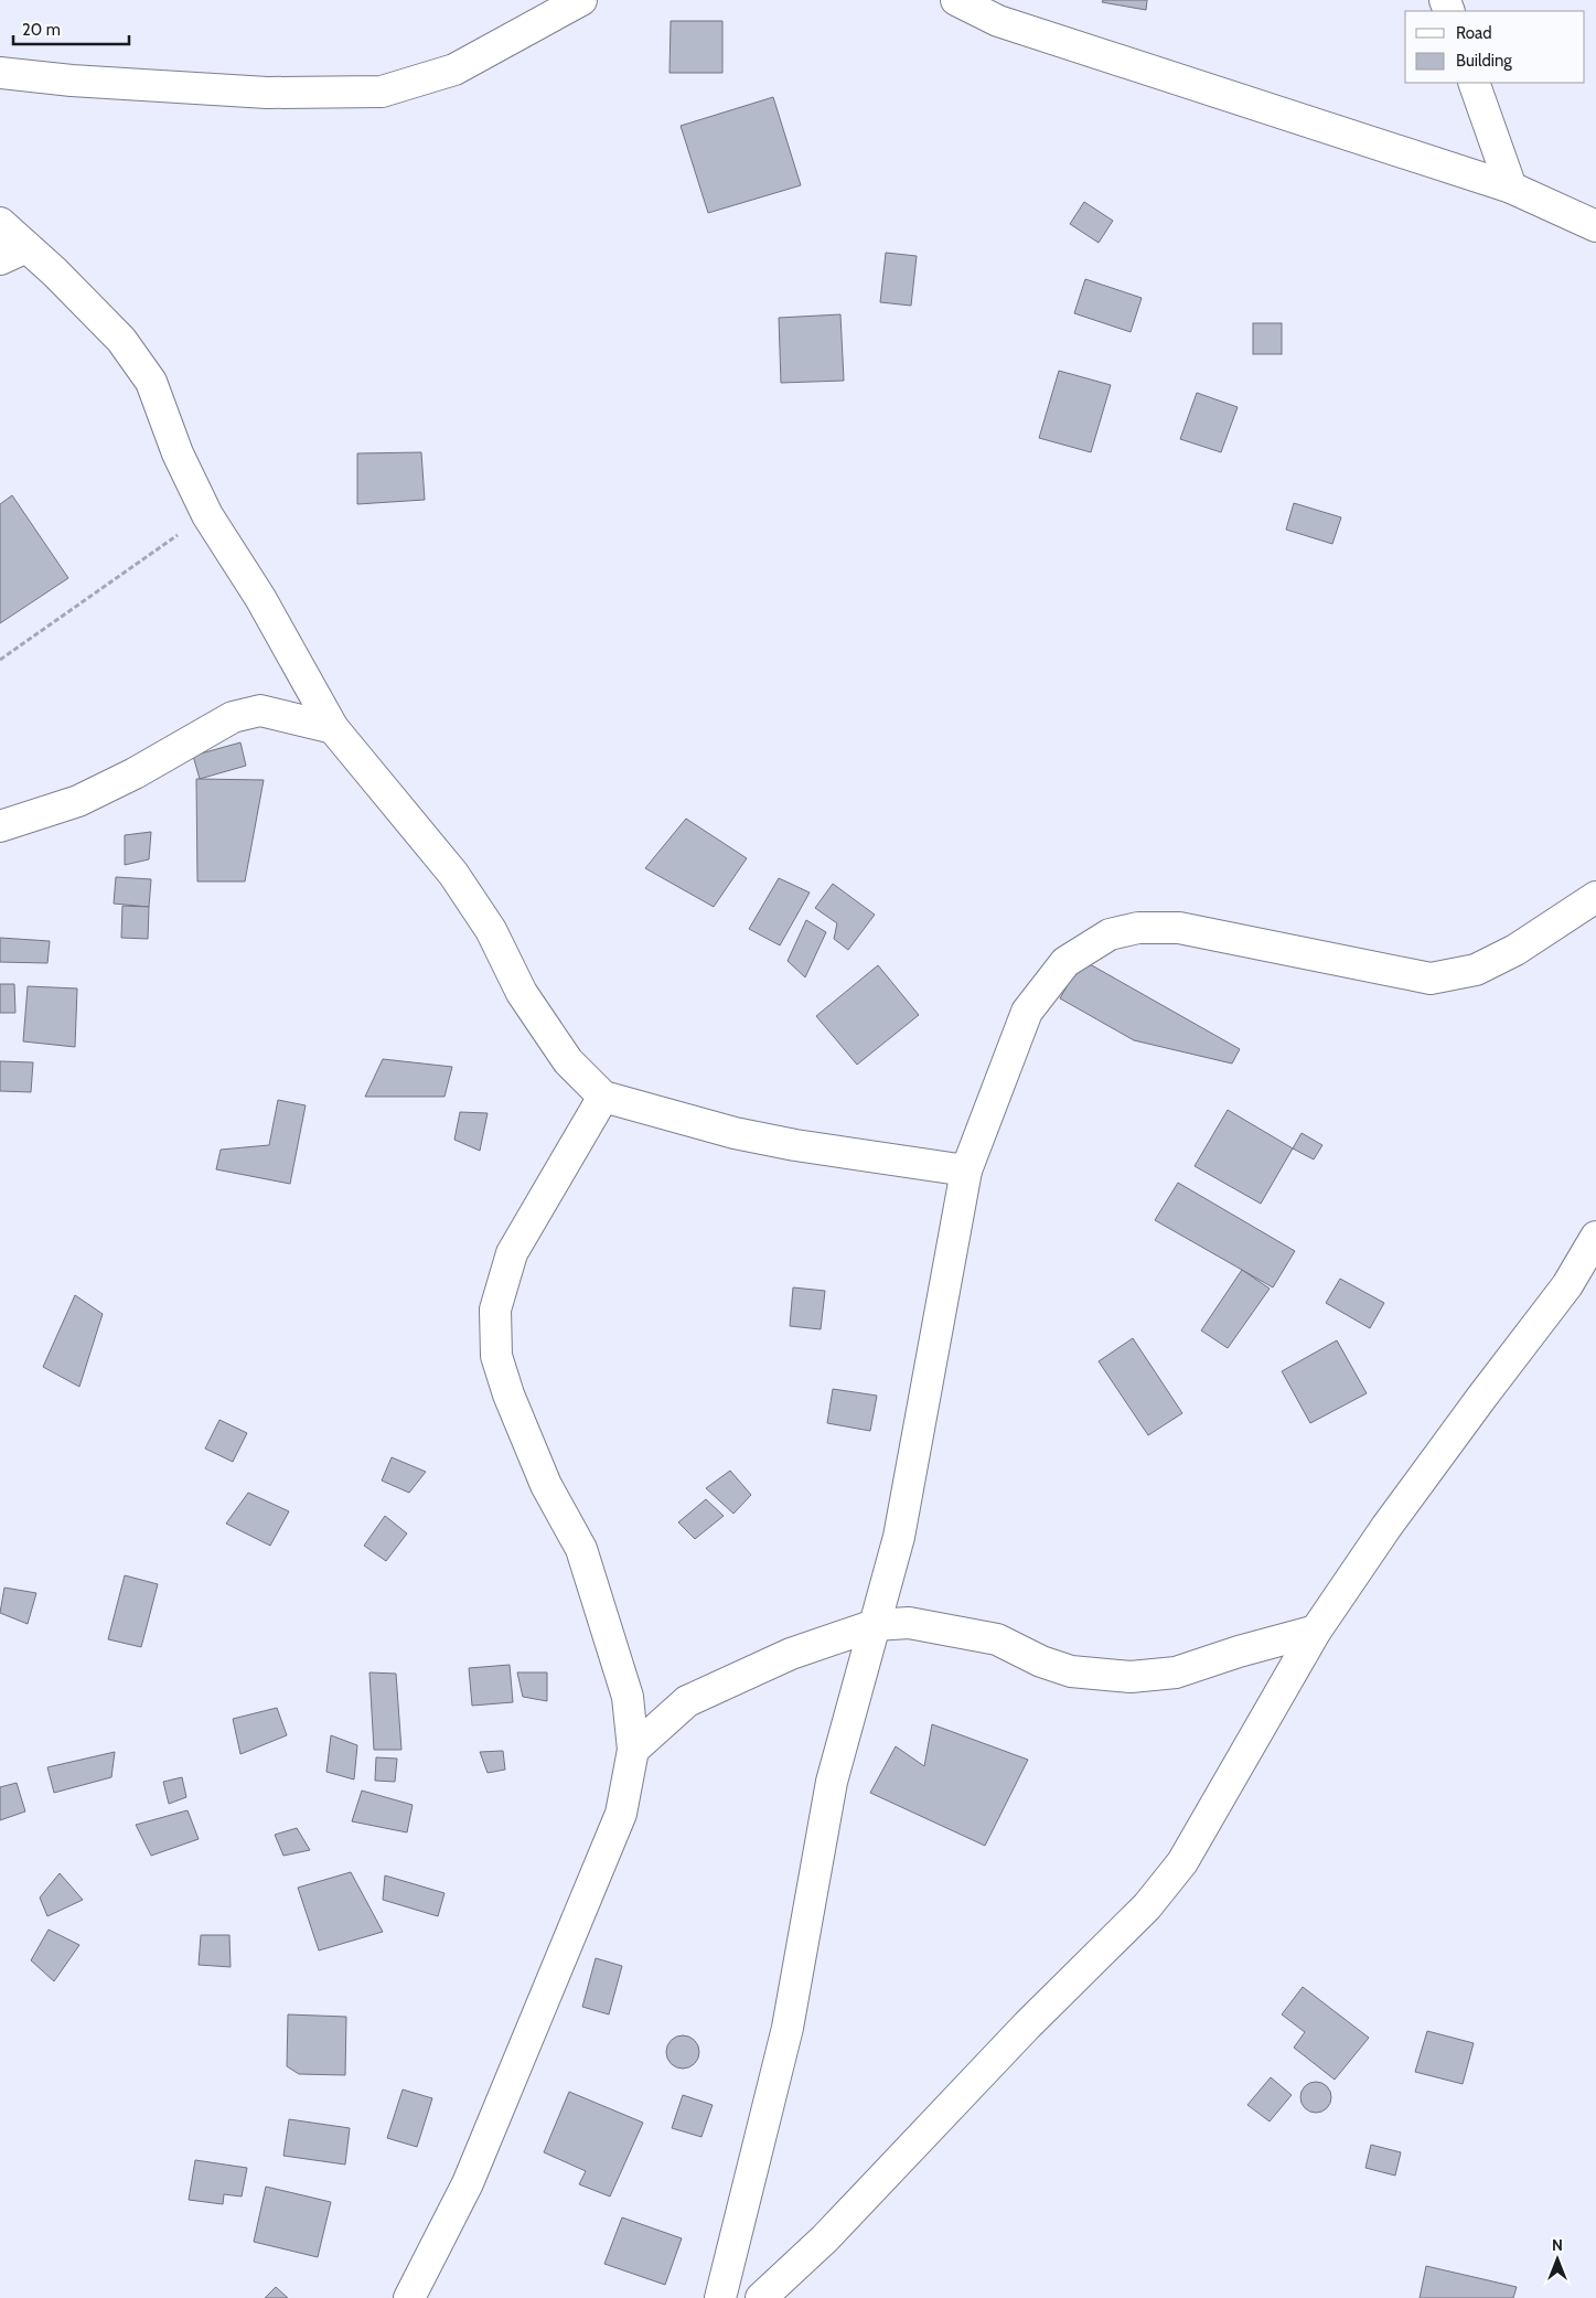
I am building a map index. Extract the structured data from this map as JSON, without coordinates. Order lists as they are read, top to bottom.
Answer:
{
  "legend": ["Road", "Building"],
  "scale_bar": "20 m",
  "north": "top"
}
